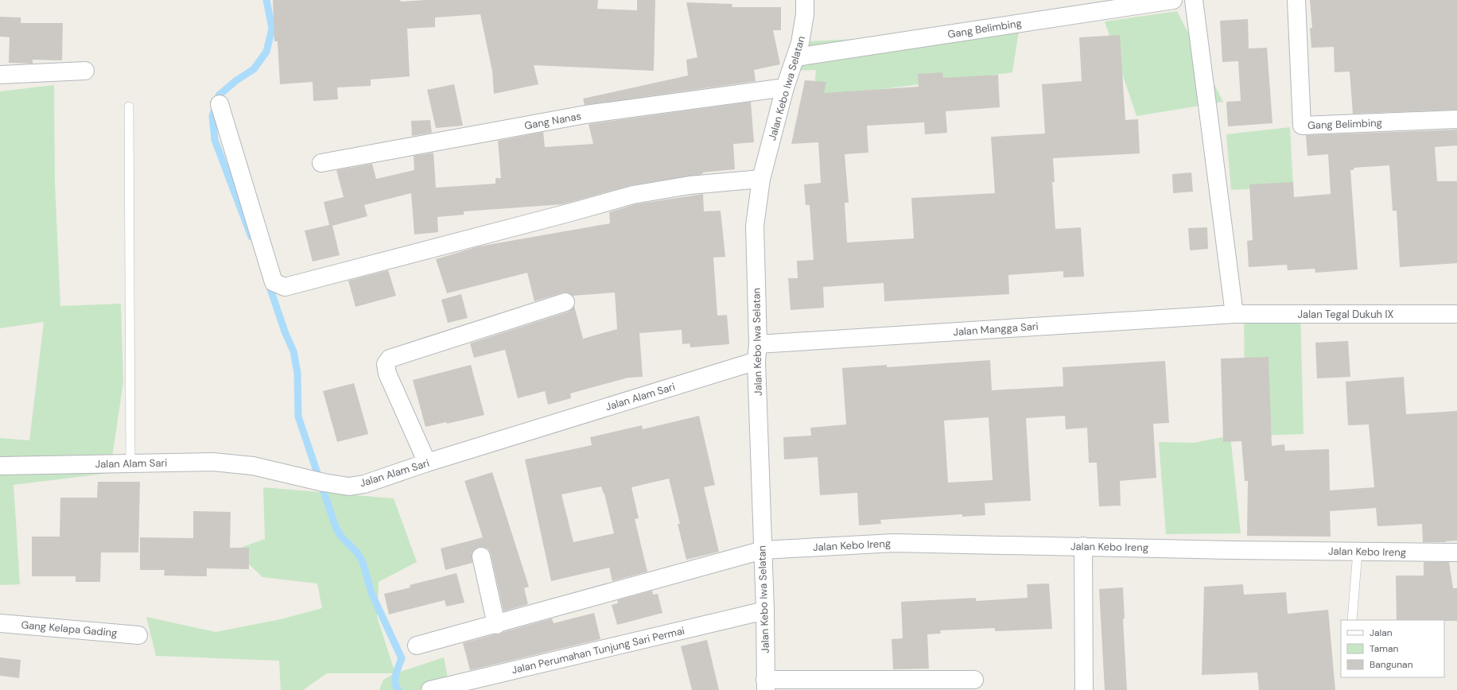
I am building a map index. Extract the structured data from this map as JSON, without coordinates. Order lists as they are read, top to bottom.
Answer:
{
  "streets": {
    "street": [
      "Gang Belimbing",
      "Jalan Kebo Iwa Selatan",
      "Gang Nanas",
      "Jalan Tegal Dukuh IX",
      "Jalan Mangga Sari",
      "Jalan Alam Sari",
      "Jalan Kebo Ireng",
      "Gang Kelapa Gading",
      "Jalan Perumahan Tunjung Sari Permai"
    ]
  },
  "crossings": [
    ["Gang Belimbing", "Jalan Kebo Iwa Selatan"],
    ["Jalan Kebo Iwa Selatan", "Gang Nanas"],
    ["Jalan Kebo Iwa Selatan", "Jalan Mangga Sari"],
    ["Jalan Kebo Iwa Selatan", "Jalan Alam Sari"],
    ["Jalan Kebo Iwa Selatan", "Jalan Kebo Ireng"],
    ["Jalan Kebo Iwa Selatan", "Jalan Perumahan Tunjung Sari Permai"],
    ["Jalan Tegal Dukuh IX", "Jalan Mangga Sari"],
    ["Jalan Mangga Sari", "Jalan Alam Sari"]
  ],
  "legend": ["Jalan", "Taman", "Bangunan"]
}
